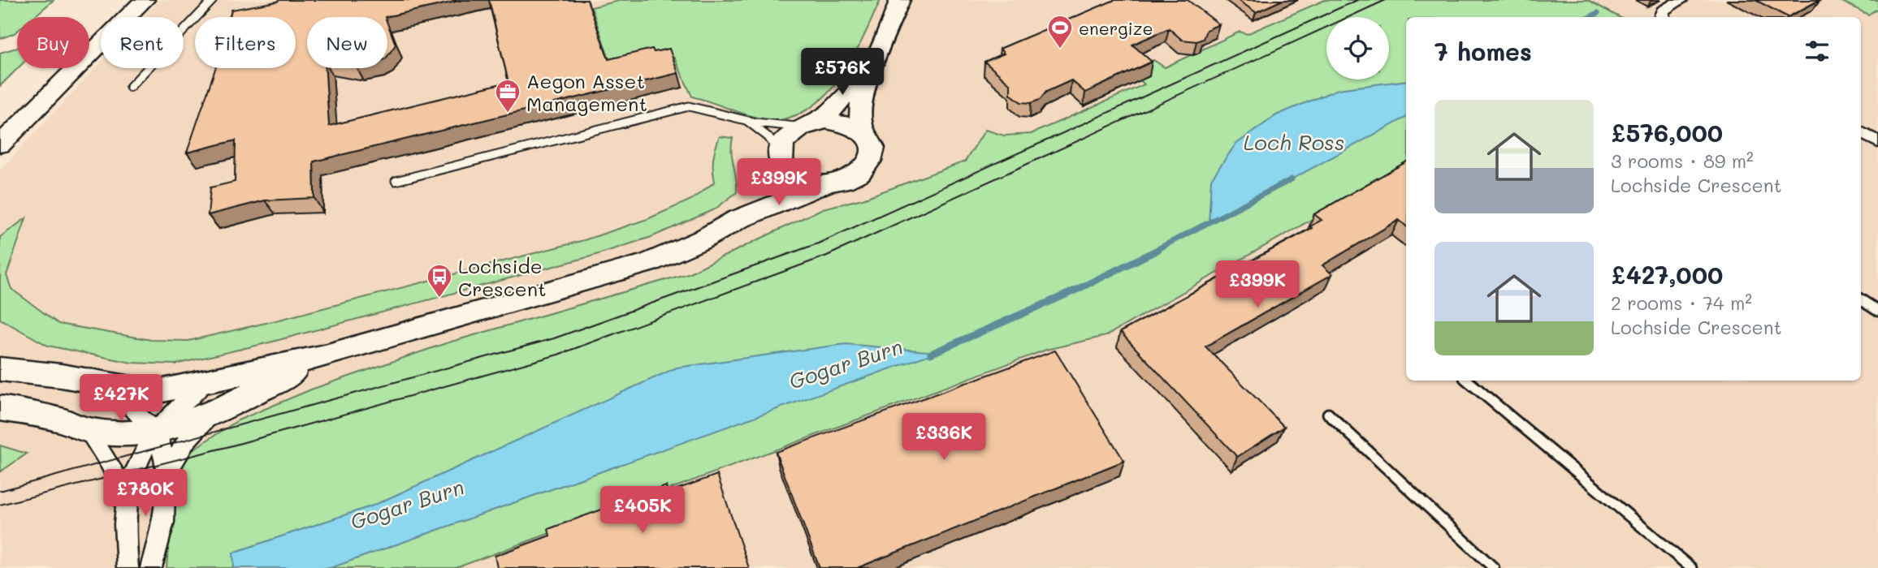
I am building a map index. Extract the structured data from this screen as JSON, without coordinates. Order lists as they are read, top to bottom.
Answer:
{
  "water": ["Loch Ross", "Gogar Burn"],
  "places": {
    "sports": ["energize"],
    "office": ["Aegon Asset Management"],
    "bus stop": ["Lochside Crescent"]
  },
  "page": {
    "chip": [
      "Buy",
      "Rent",
      "Filters",
      "New"
    ],
    "heading": "7 homes",
    "price": [
      "£576K",
      "£399K",
      "£399K",
      "£427K",
      "£336K",
      "£780K",
      "£405K"
    ],
    "list": [
      {
        "name": "£576,000",
        "note": "3 rooms · 89 m² · Lochside Crescent"
      },
      {
        "name": "£427,000",
        "note": "2 rooms · 74 m² · Lochside Crescent"
      }
    ]
  }
}
